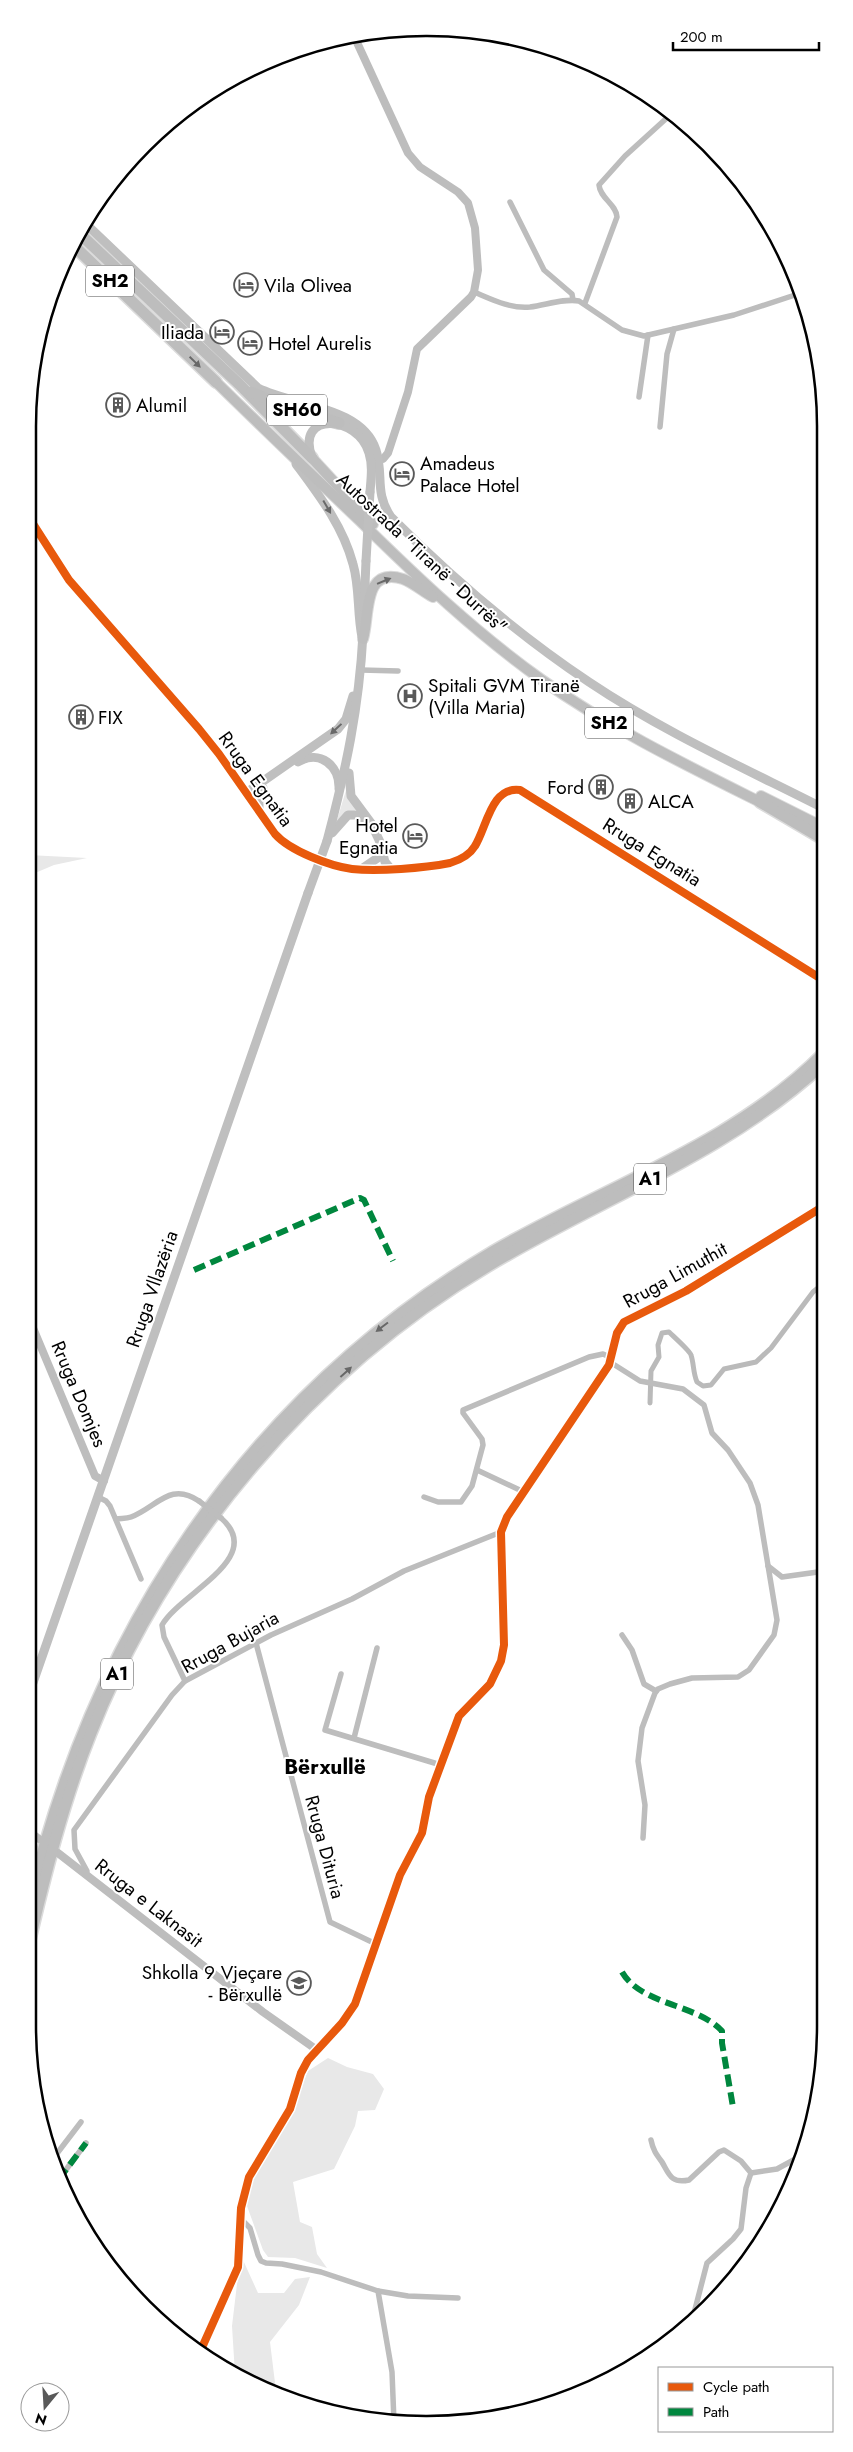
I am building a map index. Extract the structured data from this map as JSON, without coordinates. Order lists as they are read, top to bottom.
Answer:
{
  "streets": {
    "highway": [
      "SH2",
      "SH60",
      "Autostrada \"Tiranë - Durrës\"",
      "A1"
    ],
    "main road": ["Rruga Egnatia", "Rruga Vllazëria"],
    "street": [
      "Rruga Limuthit",
      "Rruga Domjes",
      "Rruga Bujaria",
      "Rruga Dituria",
      "Rruga e Laknasit"
    ]
  },
  "crossings": [
    ["SH60", "Rruga Vllazëria"],
    ["Rruga Limuthit", "Rruga Bujaria"],
    ["Rruga Vllazëria", "Rruga Domjes"],
    ["Rruga Bujaria", "Rruga Dituria"],
    ["Rruga Bujaria", "Rruga e Laknasit"]
  ],
  "districts": ["Bërxullë"],
  "places": {
    "hotel": [
      "Vila Olivea",
      "Iliada",
      "Hotel Aurelis",
      "Amadeus Palace Hotel",
      "Hotel Egnatia"
    ],
    "building": [
      "Alumil",
      "FIX",
      "Ford",
      "ALCA"
    ],
    "hospital": ["Spitali GVM Tiranë (Villa Maria)"],
    "school or university": ["Shkolla 9 Vjeçare - Bërxullë"]
  },
  "legend": ["Cycle path", "Path"],
  "scale_bar": "200 m",
  "north": "bottom"
}
